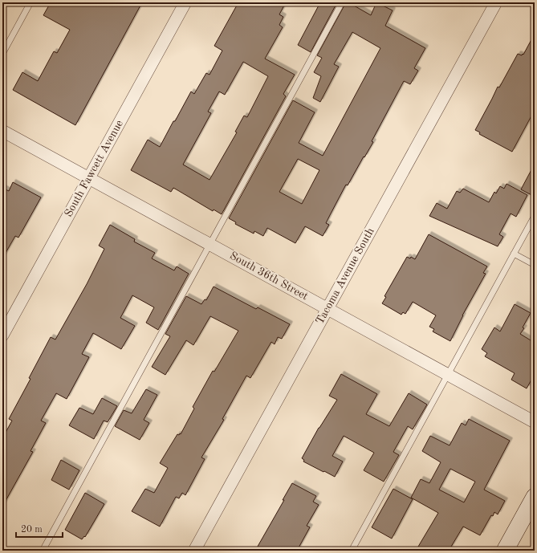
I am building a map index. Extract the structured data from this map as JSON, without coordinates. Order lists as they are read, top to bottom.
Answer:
{
  "streets": {
    "street": ["South Fawcett Avenue", "South 36th Street", "Tacoma Avenue South"]
  },
  "crossings": [
    ["South Fawcett Avenue", "South 36th Street"],
    ["South 36th Street", "Tacoma Avenue South"]
  ],
  "scale_bar": "20 m"
}
